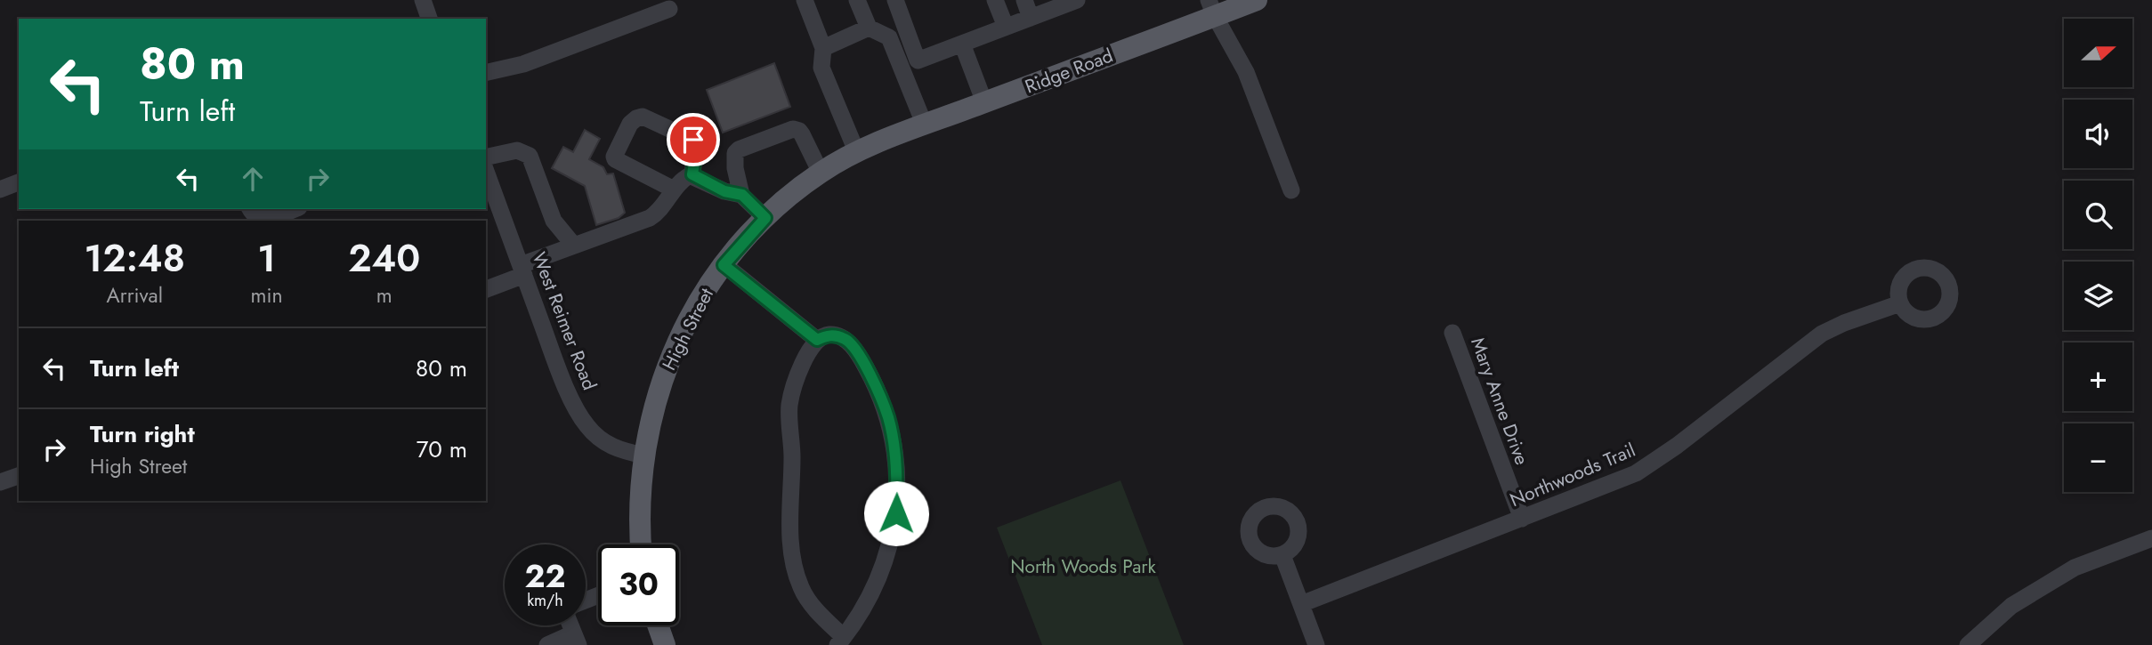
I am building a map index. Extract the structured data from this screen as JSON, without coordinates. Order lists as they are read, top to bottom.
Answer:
{
  "streets": {
    "main road": ["Ridge Road", "High Street"],
    "street": ["West Reimer Road", "Mary Anne Drive", "Northwoods Trail"]
  },
  "crossings": [
    ["Ridge Road", "High Street"],
    ["West Reimer Road", "High Street"],
    ["Mary Anne Drive", "Northwoods Trail"]
  ],
  "parks": ["North Woods Park"],
  "north": "right",
  "page": {
    "map_buttons": ["+", "−"],
    "turn": ["80 m", "Turn left"],
    "eta": [
      "12:48",
      "Arrival",
      "1",
      "min",
      "240",
      "m"
    ],
    "list": [
      {
        "name": "Turn left",
        "value": "80 m"
      },
      {
        "name": "Turn right",
        "note": "High Street",
        "value": "70 m"
      }
    ],
    "speed": "22 km/h",
    "limit": "30"
  }
}
